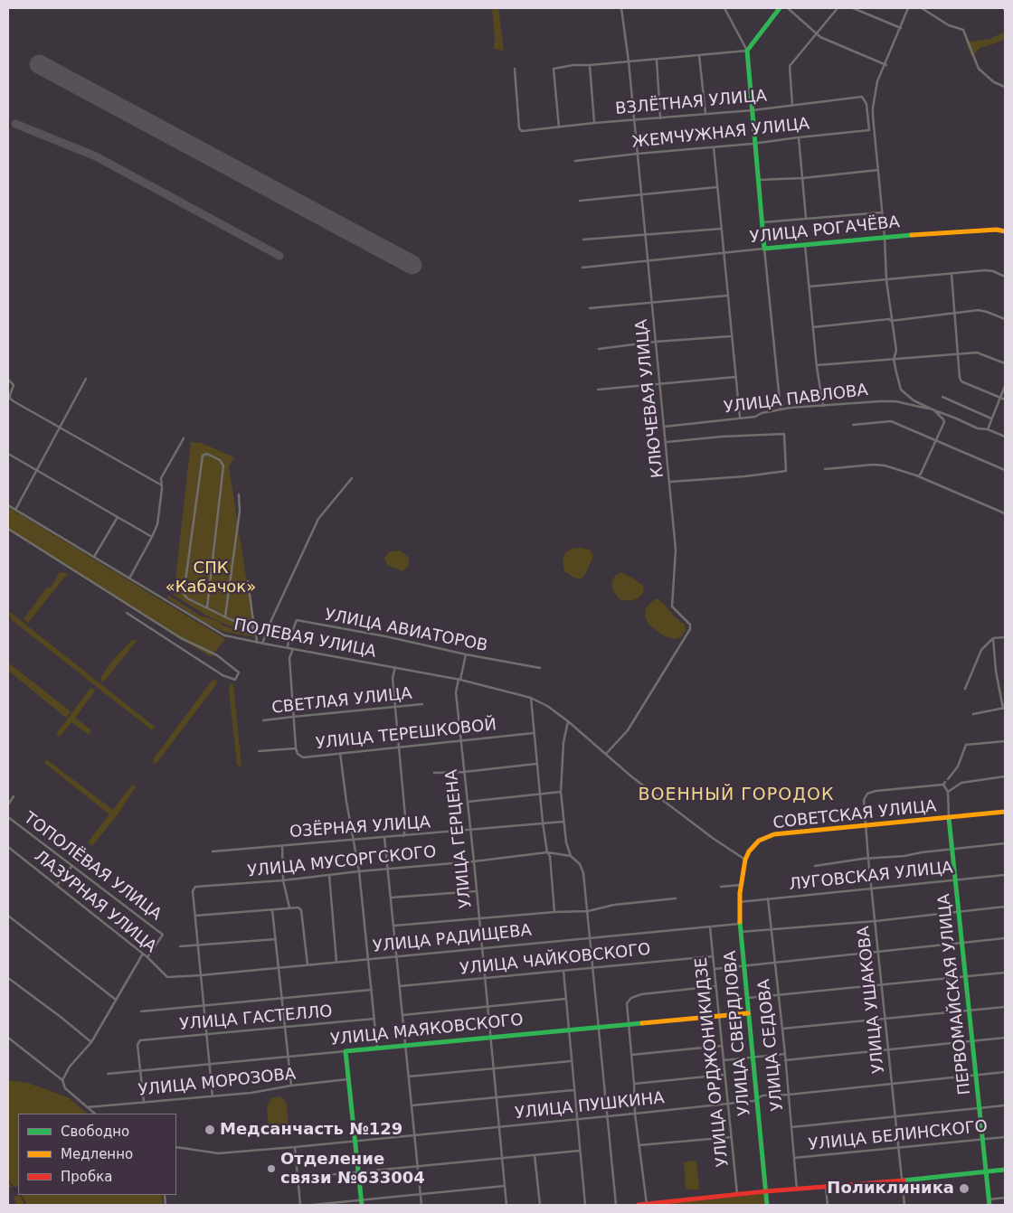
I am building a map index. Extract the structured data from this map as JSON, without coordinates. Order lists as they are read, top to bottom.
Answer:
{
  "streets": {
    "street": [
      "ВЗЛЁТНАЯ УЛИЦА",
      "ЖЕМЧУЖНАЯ УЛИЦА",
      "УЛИЦА РОГАЧЁВА",
      "КЛЮЧЕВАЯ УЛИЦА",
      "УЛИЦА ПАВЛОВА",
      "УЛИЦА АВИАТОРОВ",
      "ПОЛЕВАЯ УЛИЦА",
      "СВЕТЛАЯ УЛИЦА",
      "УЛИЦА ТЕРЕШКОВОЙ",
      "СОВЕТСКАЯ УЛИЦА",
      "ОЗЁРНАЯ УЛИЦА",
      "УЛИЦА ГЕРЦЕНА",
      "УЛИЦА МУСОРГСКОГО",
      "ТОПОЛЁВАЯ УЛИЦА",
      "ЛУГОВСКАЯ УЛИЦА",
      "ЛАЗУРНАЯ УЛИЦА",
      "УЛИЦА РАДИЩЕВА",
      "УЛИЦА ЧАЙКОВСКОГО",
      "ПЕРВОМАЙСКАЯ УЛИЦА",
      "УЛИЦА УШАКОВА",
      "УЛИЦА ГАСТЕЛЛО",
      "УЛИЦА МАЯКОВСКОГО",
      "УЛИЦА СВЕРДЛОВА",
      "УЛИЦА СЕДОВА",
      "УЛИЦА ОРДЖОНИКИДЗЕ",
      "УЛИЦА МОРОЗОВА",
      "УЛИЦА ПУШКИНА",
      "УЛИЦА БЕЛИНСКОГО"
    ]
  },
  "crossings": [
    ["ВЗЛЁТНАЯ УЛИЦА", "ЖЕМЧУЖНАЯ УЛИЦА"],
    ["ВЗЛЁТНАЯ УЛИЦА", "КЛЮЧЕВАЯ УЛИЦА"],
    ["ЖЕМЧУЖНАЯ УЛИЦА", "КЛЮЧЕВАЯ УЛИЦА"],
    ["УЛИЦА РОГАЧЁВА", "КЛЮЧЕВАЯ УЛИЦА"],
    ["КЛЮЧЕВАЯ УЛИЦА", "УЛИЦА ПАВЛОВА"],
    ["КЛЮЧЕВАЯ УЛИЦА", "ПОЛЕВАЯ УЛИЦА"],
    ["УЛИЦА АВИАТОРОВ", "ПОЛЕВАЯ УЛИЦА"],
    ["УЛИЦА АВИАТОРОВ", "УЛИЦА ГЕРЦЕНА"],
    ["ПОЛЕВАЯ УЛИЦА", "СОВЕТСКАЯ УЛИЦА"],
    ["ПОЛЕВАЯ УЛИЦА", "УЛИЦА ГЕРЦЕНА"],
    ["ПОЛЕВАЯ УЛИЦА", "УЛИЦА СВЕРДЛОВА"],
    ["УЛИЦА ТЕРЕШКОВОЙ", "УЛИЦА ГЕРЦЕНА"],
    ["СОВЕТСКАЯ УЛИЦА", "ПЕРВОМАЙСКАЯ УЛИЦА"],
    ["СОВЕТСКАЯ УЛИЦА", "УЛИЦА УШАКОВА"],
    ["СОВЕТСКАЯ УЛИЦА", "УЛИЦА СВЕРДЛОВА"],
    ["ОЗЁРНАЯ УЛИЦА", "УЛИЦА ГЕРЦЕНА"],
    ["УЛИЦА ГЕРЦЕНА", "УЛИЦА МУСОРГСКОГО"],
    ["УЛИЦА ГЕРЦЕНА", "УЛИЦА РАДИЩЕВА"],
    ["УЛИЦА ГЕРЦЕНА", "УЛИЦА ЧАЙКОВСКОГО"],
    ["УЛИЦА ГЕРЦЕНА", "УЛИЦА МАЯКОВСКОГО"],
    ["УЛИЦА ГЕРЦЕНА", "УЛИЦА ПУШКИНА"],
    ["ТОПОЛЁВАЯ УЛИЦА", "ЛАЗУРНАЯ УЛИЦА"],
    ["ЛУГОВСКАЯ УЛИЦА", "ПЕРВОМАЙСКАЯ УЛИЦА"],
    ["ЛУГОВСКАЯ УЛИЦА", "УЛИЦА УШАКОВА"],
    ["ЛУГОВСКАЯ УЛИЦА", "УЛИЦА СВЕРДЛОВА"],
    ["ЛУГОВСКАЯ УЛИЦА", "УЛИЦА СЕДОВА"],
    ["ЛАЗУРНАЯ УЛИЦА", "УЛИЦА РАДИЩЕВА"],
    ["УЛИЦА РАДИЩЕВА", "УЛИЦА СВЕРДЛОВА"],
    ["УЛИЦА РАДИЩЕВА", "УЛИЦА ОРДЖОНИКИДЗЕ"],
    ["УЛИЦА ЧАЙКОВСКОГО", "УЛИЦА ОРДЖОНИКИДЗЕ"],
    ["ПЕРВОМАЙСКАЯ УЛИЦА", "УЛИЦА УШАКОВА"],
    ["ПЕРВОМАЙСКАЯ УЛИЦА", "УЛИЦА ПУШКИНА"],
    ["ПЕРВОМАЙСКАЯ УЛИЦА", "УЛИЦА БЕЛИНСКОГО"],
    ["УЛИЦА УШАКОВА", "УЛИЦА ПУШКИНА"],
    ["УЛИЦА УШАКОВА", "УЛИЦА БЕЛИНСКОГО"],
    ["УЛИЦА ГАСТЕЛЛО", "УЛИЦА МАЯКОВСКОГО"],
    ["УЛИЦА МАЯКОВСКОГО", "УЛИЦА СВЕРДЛОВА"],
    ["УЛИЦА МАЯКОВСКОГО", "УЛИЦА ОРДЖОНИКИДЗЕ"],
    ["УЛИЦА СВЕРДЛОВА", "УЛИЦА ПУШКИНА"],
    ["УЛИЦА СЕДОВА", "УЛИЦА ПУШКИНА"],
    ["УЛИЦА СЕДОВА", "УЛИЦА БЕЛИНСКОГО"],
    ["УЛИЦА ОРДЖОНИКИДЗЕ", "УЛИЦА ПУШКИНА"]
  ],
  "districts": ["ВОЕННЫЙ ГОРОДОК"],
  "parks": ["СПК «Кабачок»"],
  "places": ["Медсанчасть №129", "Отделение связи №633004", "Поликлиника"],
  "legend": ["Свободно", "Медленно", "Пробка"]
}
